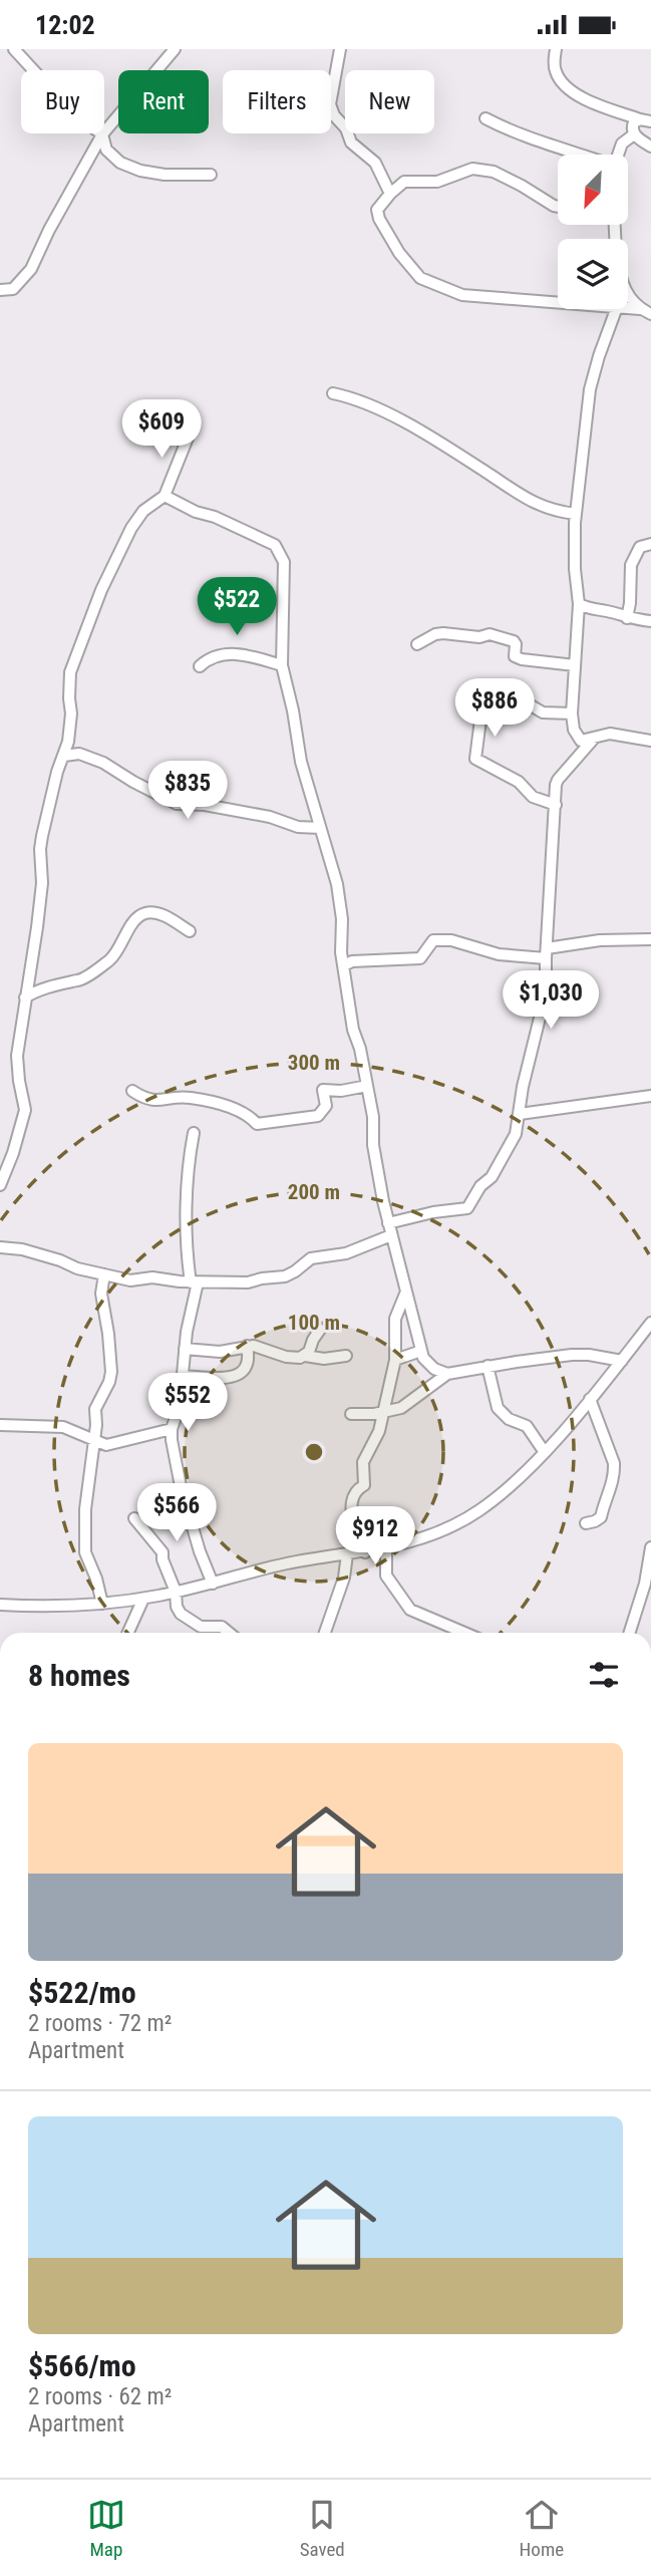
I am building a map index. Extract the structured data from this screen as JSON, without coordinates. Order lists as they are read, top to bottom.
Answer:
{
  "north": "bottom left",
  "page": {
    "status": "12:02",
    "chip": [
      "Buy",
      "Rent",
      "Filters",
      "New"
    ],
    "price": [
      "$609",
      "$522",
      "$886",
      "$835",
      "$1,030",
      "$552",
      "$566",
      "$912"
    ],
    "heading": "8 homes",
    "list": [
      {
        "name": "$522/mo",
        "note": "2 rooms · 72 m² · Apartment"
      },
      {
        "name": "$566/mo",
        "note": "2 rooms · 62 m² · Apartment"
      }
    ],
    "tabs": ["Map", "Saved", "Home"]
  },
  "rings": ["300 m", "200 m", "100 m"]
}
